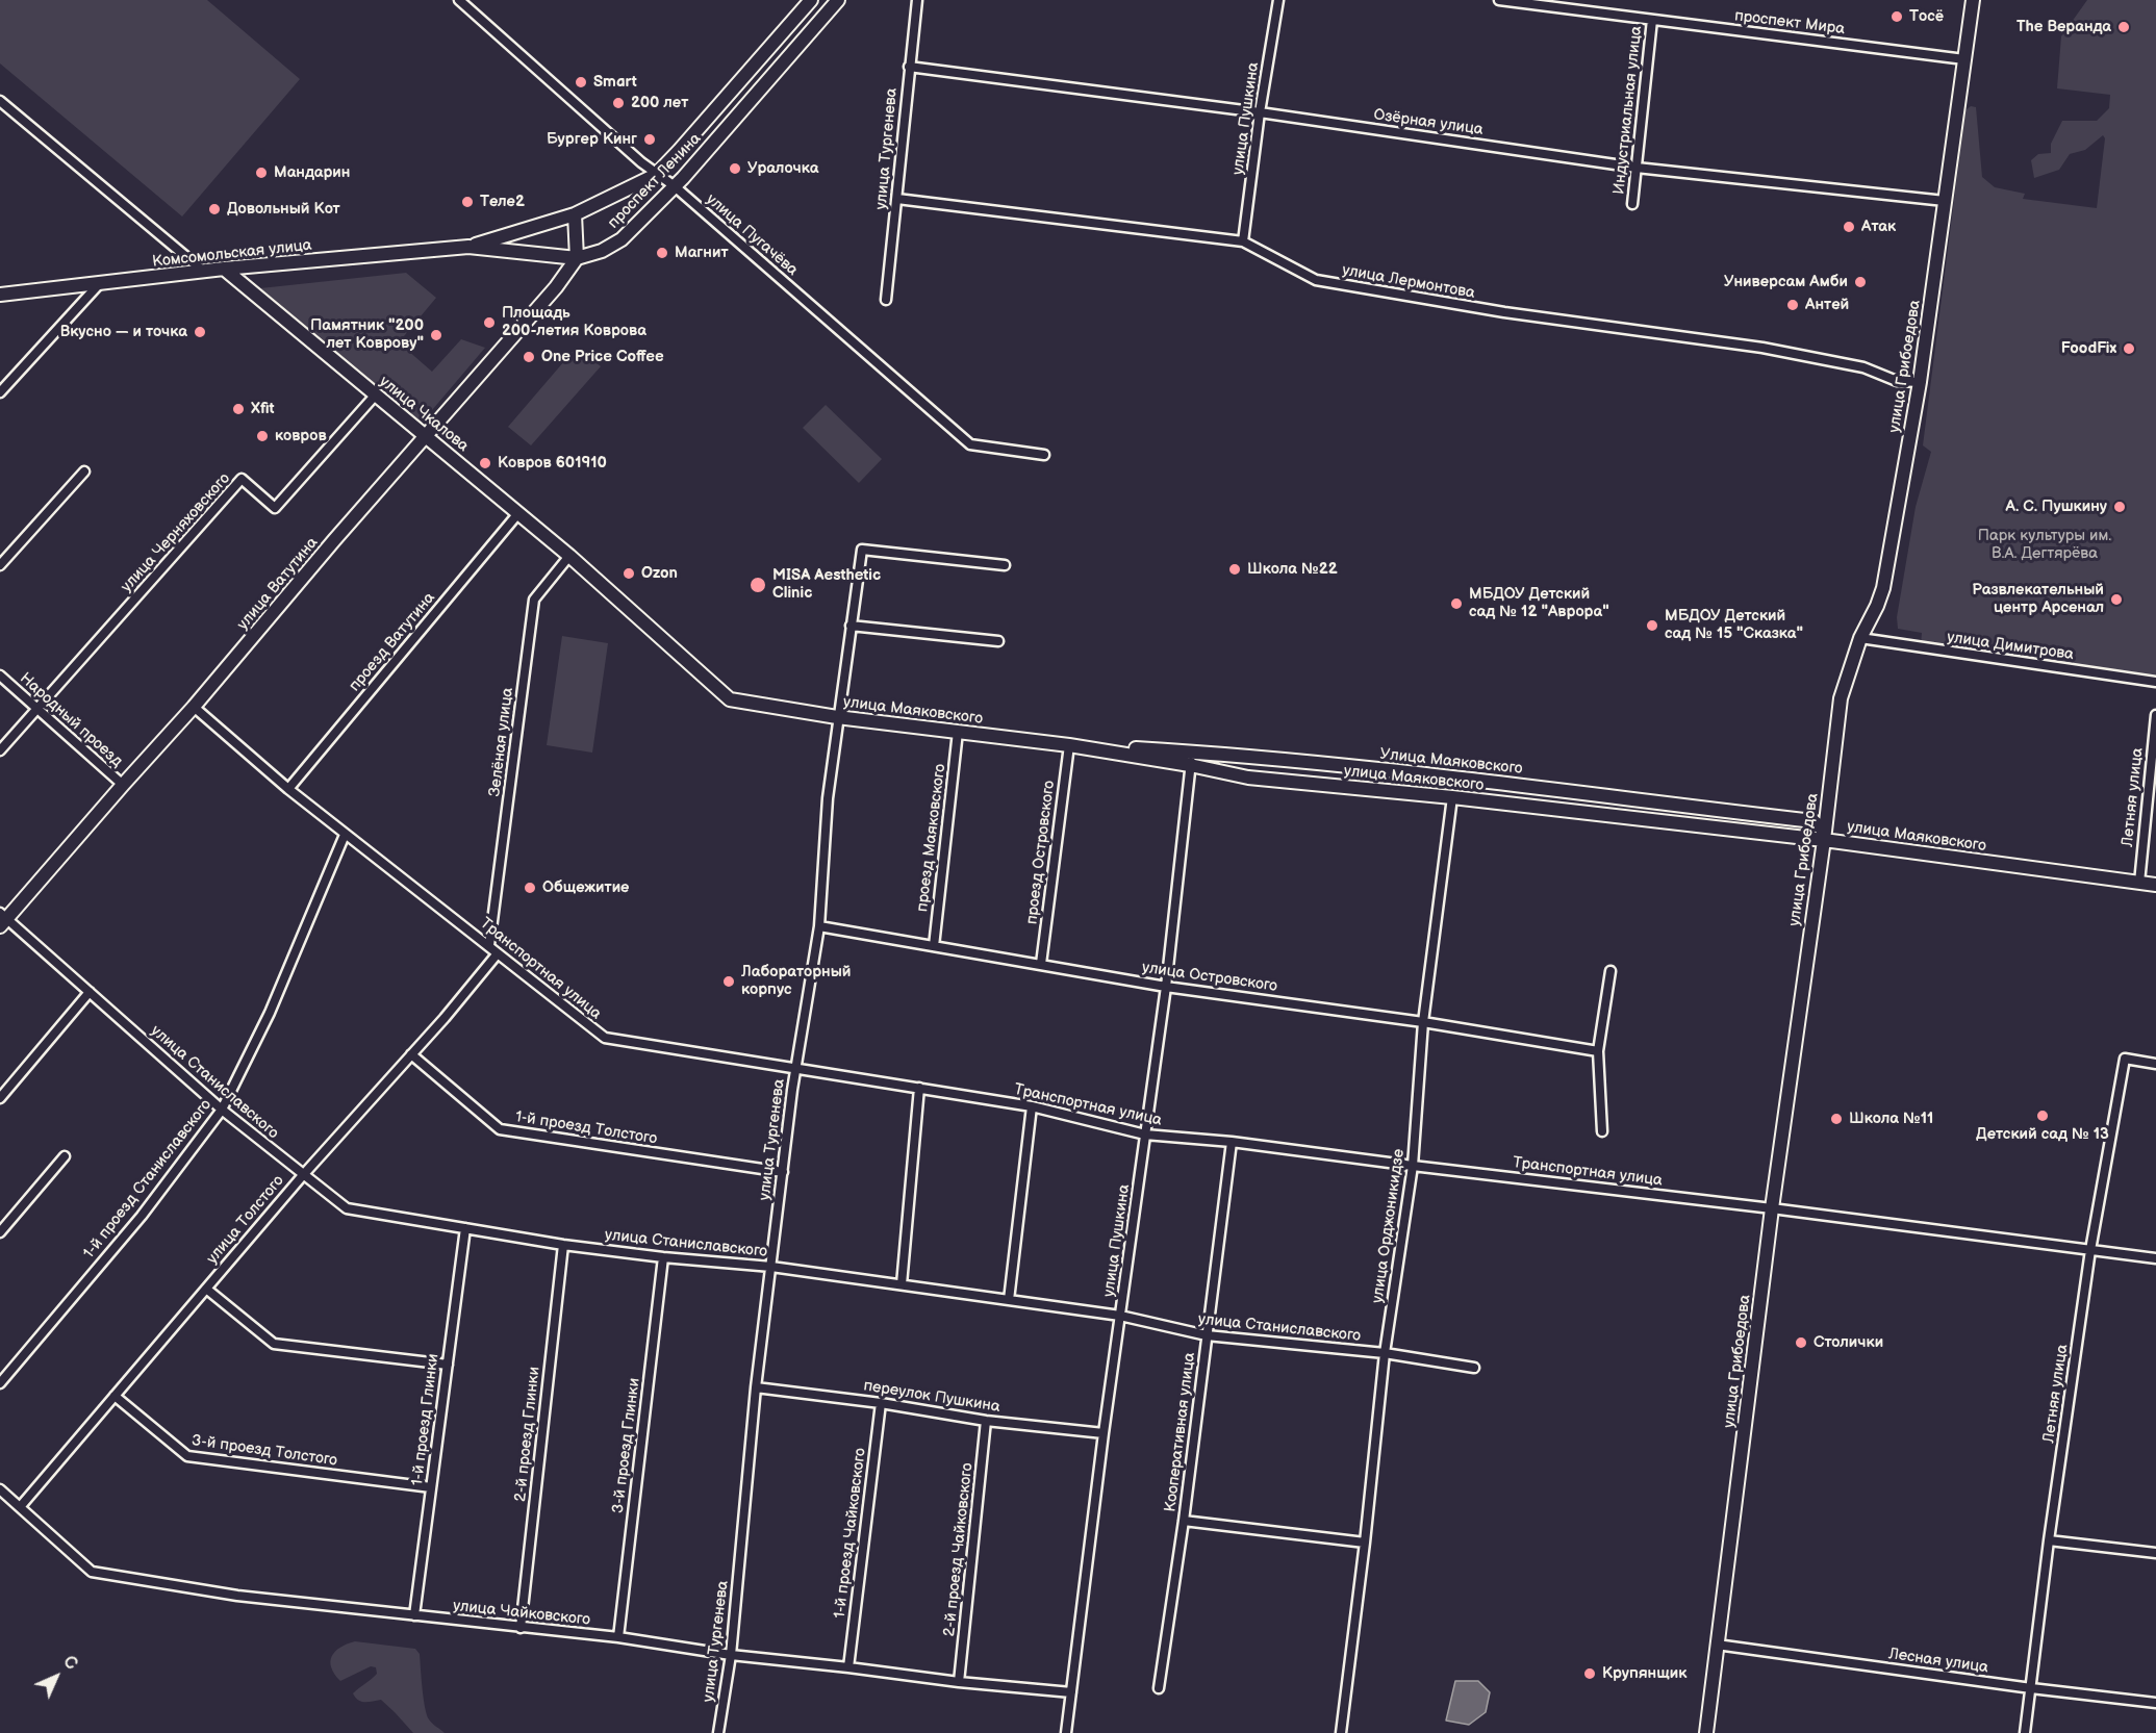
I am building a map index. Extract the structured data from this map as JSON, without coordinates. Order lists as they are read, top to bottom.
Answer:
{
  "streets": {
    "street": [
      "проспект Мира",
      "Индустриальная улица",
      "улица Пушкина",
      "Озёрная улица",
      "улица Тургенева",
      "проспект Ленина",
      "улица Пугачёва",
      "Комсомольская улица",
      "улица Лермонтова",
      "улица Грибоедова",
      "улица Чкалова",
      "улица Черняховского",
      "улица Ватутина",
      "проезд Ватутина",
      "улица Димитрова",
      "улица Маяковского",
      "Народный проезд",
      "Зелёная улица",
      "Улица Маяковского",
      "Летняя улица",
      "проезд Маяковского",
      "проезд Островского",
      "Транспортная улица",
      "улица Островского",
      "улица Станиславского",
      "1-й проезд Толстого",
      "1-й проезд Станиславского",
      "улица Толстого",
      "улица Орджоникидзе",
      "переулок Пушкина",
      "1-й проезд Глинки",
      "Кооперативная улица",
      "2-й проезд Глинки",
      "3-й проезд Глинки",
      "3-й проезд Толстого",
      "1-й проезд Чайковского",
      "2-й проезд Чайковского",
      "улица Чайковского",
      "Лесная улица"
    ]
  },
  "crossings": [
    ["проспект Мира", "Индустриальная улица"],
    ["проспект Мира", "улица Грибоедова"],
    ["Индустриальная улица", "Озёрная улица"],
    ["улица Пушкина", "Озёрная улица"],
    ["улица Пушкина", "улица Лермонтова"],
    ["улица Пушкина", "улица Маяковского"],
    ["улица Пушкина", "Улица Маяковского"],
    ["улица Пушкина", "Транспортная улица"],
    ["улица Пушкина", "улица Островского"],
    ["улица Пушкина", "улица Станиславского"],
    ["улица Пушкина", "переулок Пушкина"],
    ["улица Пушкина", "улица Чайковского"],
    ["Озёрная улица", "улица Тургенева"],
    ["Озёрная улица", "улица Грибоедова"],
    ["улица Тургенева", "улица Лермонтова"],
    ["улица Тургенева", "улица Маяковского"],
    ["улица Тургенева", "Транспортная улица"],
    ["улица Тургенева", "улица Островского"],
    ["улица Тургенева", "улица Станиславского"],
    ["улица Тургенева", "1-й проезд Толстого"],
    ["улица Тургенева", "переулок Пушкина"],
    ["улица Тургенева", "улица Чайковского"],
    ["проспект Ленина", "улица Пугачёва"],
    ["проспект Ленина", "Комсомольская улица"],
    ["проспект Ленина", "улица Ватутина"],
    ["Комсомольская улица", "улица Чкалова"],
    ["Комсомольская улица", "улица Ватутина"],
    ["улица Лермонтова", "улица Грибоедова"],
    ["улица Грибоедова", "улица Димитрова"],
    ["улица Грибоедова", "улица Маяковского"],
    ["улица Грибоедова", "Улица Маяковского"],
    ["улица Грибоедова", "Транспортная улица"],
    ["улица Грибоедова", "Лесная улица"],
    ["улица Чкалова", "улица Черняховского"],
    ["улица Чкалова", "улица Ватутина"],
    ["улица Чкалова", "проезд Ватутина"],
    ["улица Чкалова", "улица Маяковского"],
    ["улица Чкалова", "Зелёная улица"],
    ["улица Черняховского", "Народный проезд"],
    ["улица Ватутина", "Народный проезд"],
    ["улица Ватутина", "Транспортная улица"],
    ["улица Ватутина", "улица Станиславского"],
    ["проезд Ватутина", "Транспортная улица"],
    ["улица Маяковского", "Улица Маяковского"],
    ["улица Маяковского", "Летняя улица"],
    ["улица Маяковского", "проезд Маяковского"],
    ["улица Маяковского", "проезд Островского"],
    ["улица Маяковского", "улица Орджоникидзе"],
    ["Зелёная улица", "Транспортная улица"],
    ["Летняя улица", "Транспортная улица"],
    ["Летняя улица", "Лесная улица"],
    ["проезд Маяковского", "улица Островского"],
    ["проезд Островского", "улица Островского"],
    ["Транспортная улица", "1-й проезд Станиславского"],
    ["Транспортная улица", "улица Толстого"],
    ["Транспортная улица", "улица Орджоникидзе"],
    ["Транспортная улица", "Кооперативная улица"],
    ["улица Островского", "улица Орджоникидзе"],
    ["улица Станиславского", "1-й проезд Станиславского"],
    ["улица Станиславского", "улица Толстого"],
    ["улица Станиславского", "улица Орджоникидзе"],
    ["улица Станиславского", "1-й проезд Глинки"],
    ["улица Станиславского", "Кооперативная улица"],
    ["улица Станиславского", "2-й проезд Глинки"],
    ["улица Станиславского", "3-й проезд Глинки"],
    ["1-й проезд Толстого", "улица Толстого"],
    ["улица Толстого", "3-й проезд Толстого"],
    ["улица Толстого", "улица Чайковского"],
    ["переулок Пушкина", "1-й проезд Чайковского"],
    ["переулок Пушкина", "2-й проезд Чайковского"],
    ["1-й проезд Глинки", "3-й проезд Толстого"],
    ["1-й проезд Глинки", "улица Чайковского"],
    ["2-й проезд Глинки", "улица Чайковского"],
    ["3-й проезд Глинки", "улица Чайковского"],
    ["1-й проезд Чайковского", "улица Чайковского"],
    ["2-й проезд Чайковского", "улица Чайковского"]
  ],
  "parks": ["Парк культуры им. В.А. Дегтярёва"],
  "places": [
    "Тосё",
    "The Веранда",
    "Smart",
    "200 лет",
    "Бургер Кинг",
    "Уралочка",
    "Мандарин",
    "Теле2",
    "Довольный Кот",
    "Атак",
    "Магнит",
    "Универсам Амби",
    "Антей",
    "Площадь 200-летия Коврова",
    "Вкусно — и точка",
    "Памятник \"200 лет Коврову\"",
    "FoodFix",
    "One Price Coffee",
    "Xfit",
    "ковров",
    "Ковров 601910",
    "А. С. Пушкину",
    "Школа №22",
    "Ozon",
    "MISA Aesthetic Clinic",
    "Развлекательный центр Арсенал",
    "МБДОУ Детский сад № 12 \"Аврора\"",
    "МБДОУ Детский сад № 15 \"Сказка\"",
    "Общежитие",
    "Лабораторный корпус",
    "Детский сад № 13",
    "Школа №11",
    "Столички",
    "Крупянщик"
  ],
  "north": "top right"
}
